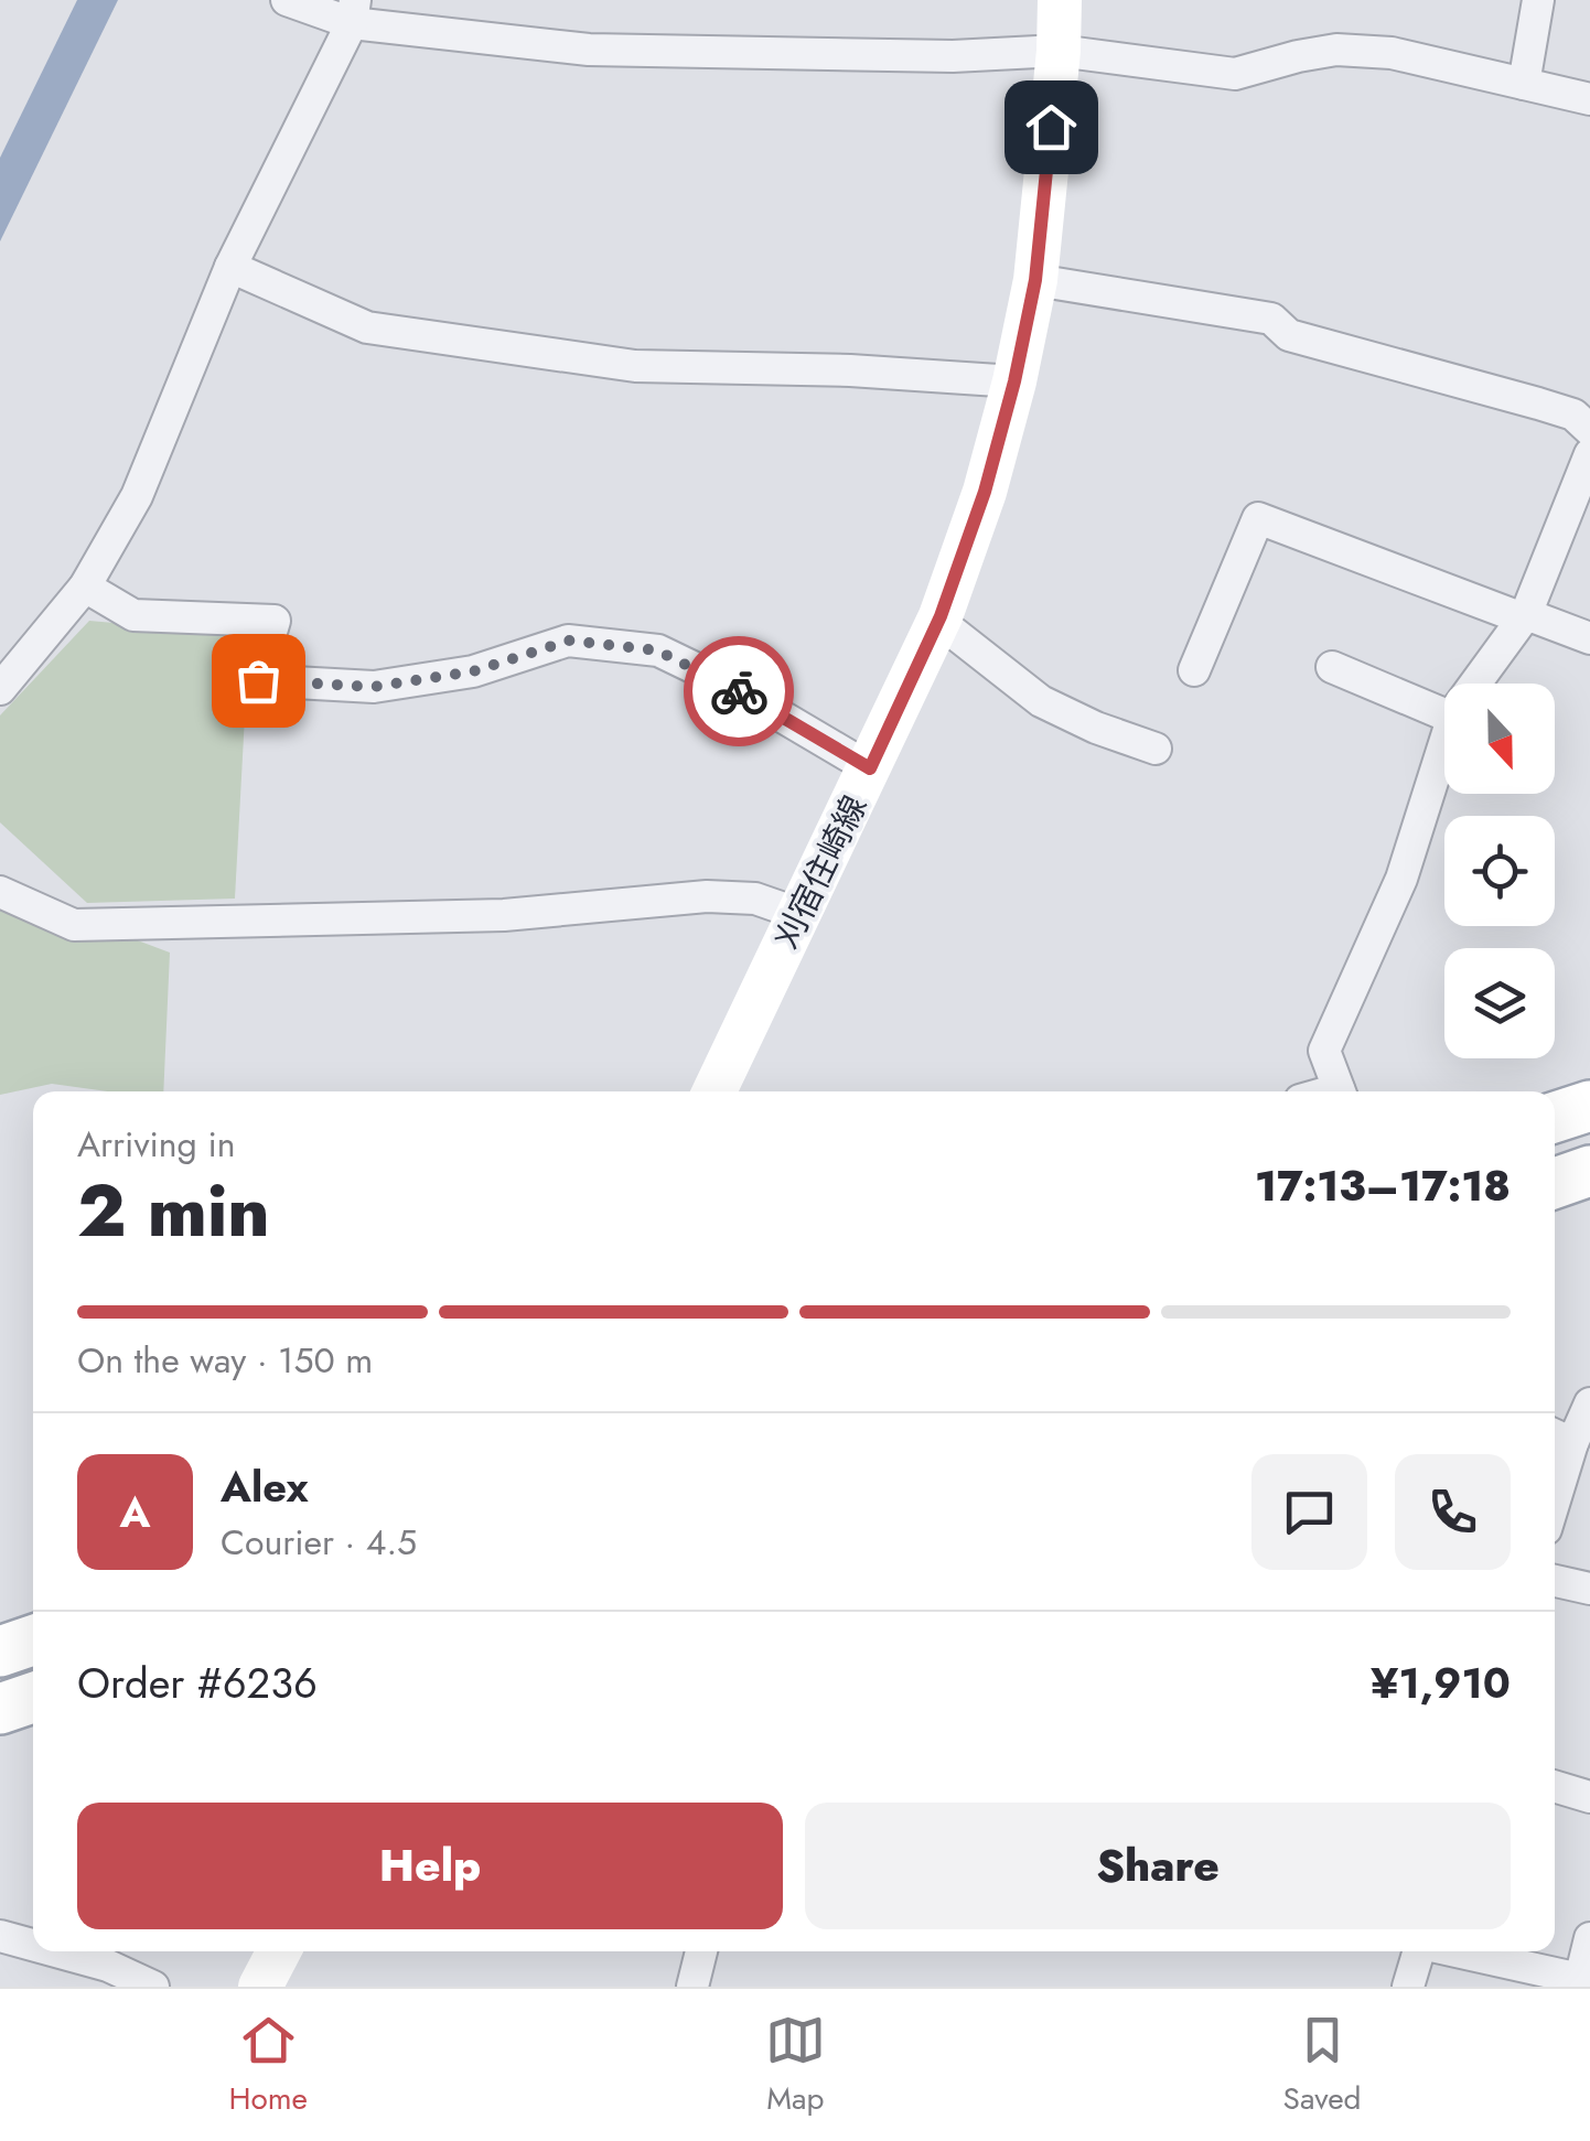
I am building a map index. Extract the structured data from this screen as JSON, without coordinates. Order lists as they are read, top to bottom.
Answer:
{
  "streets": {
    "main road": ["刈宿住崎線"]
  },
  "north": "bottom",
  "page": {
    "heading": ["2 min", "Arriving in", "17:13–17:18"],
    "panel": [
      "Alex",
      "Courier · 4.5",
      "Order #6236",
      "¥1,910"
    ],
    "bar": "On the way · 150 m",
    "round": "A",
    "buttons": ["Help", "Share"],
    "tabs": ["Home", "Map", "Saved"]
  }
}
